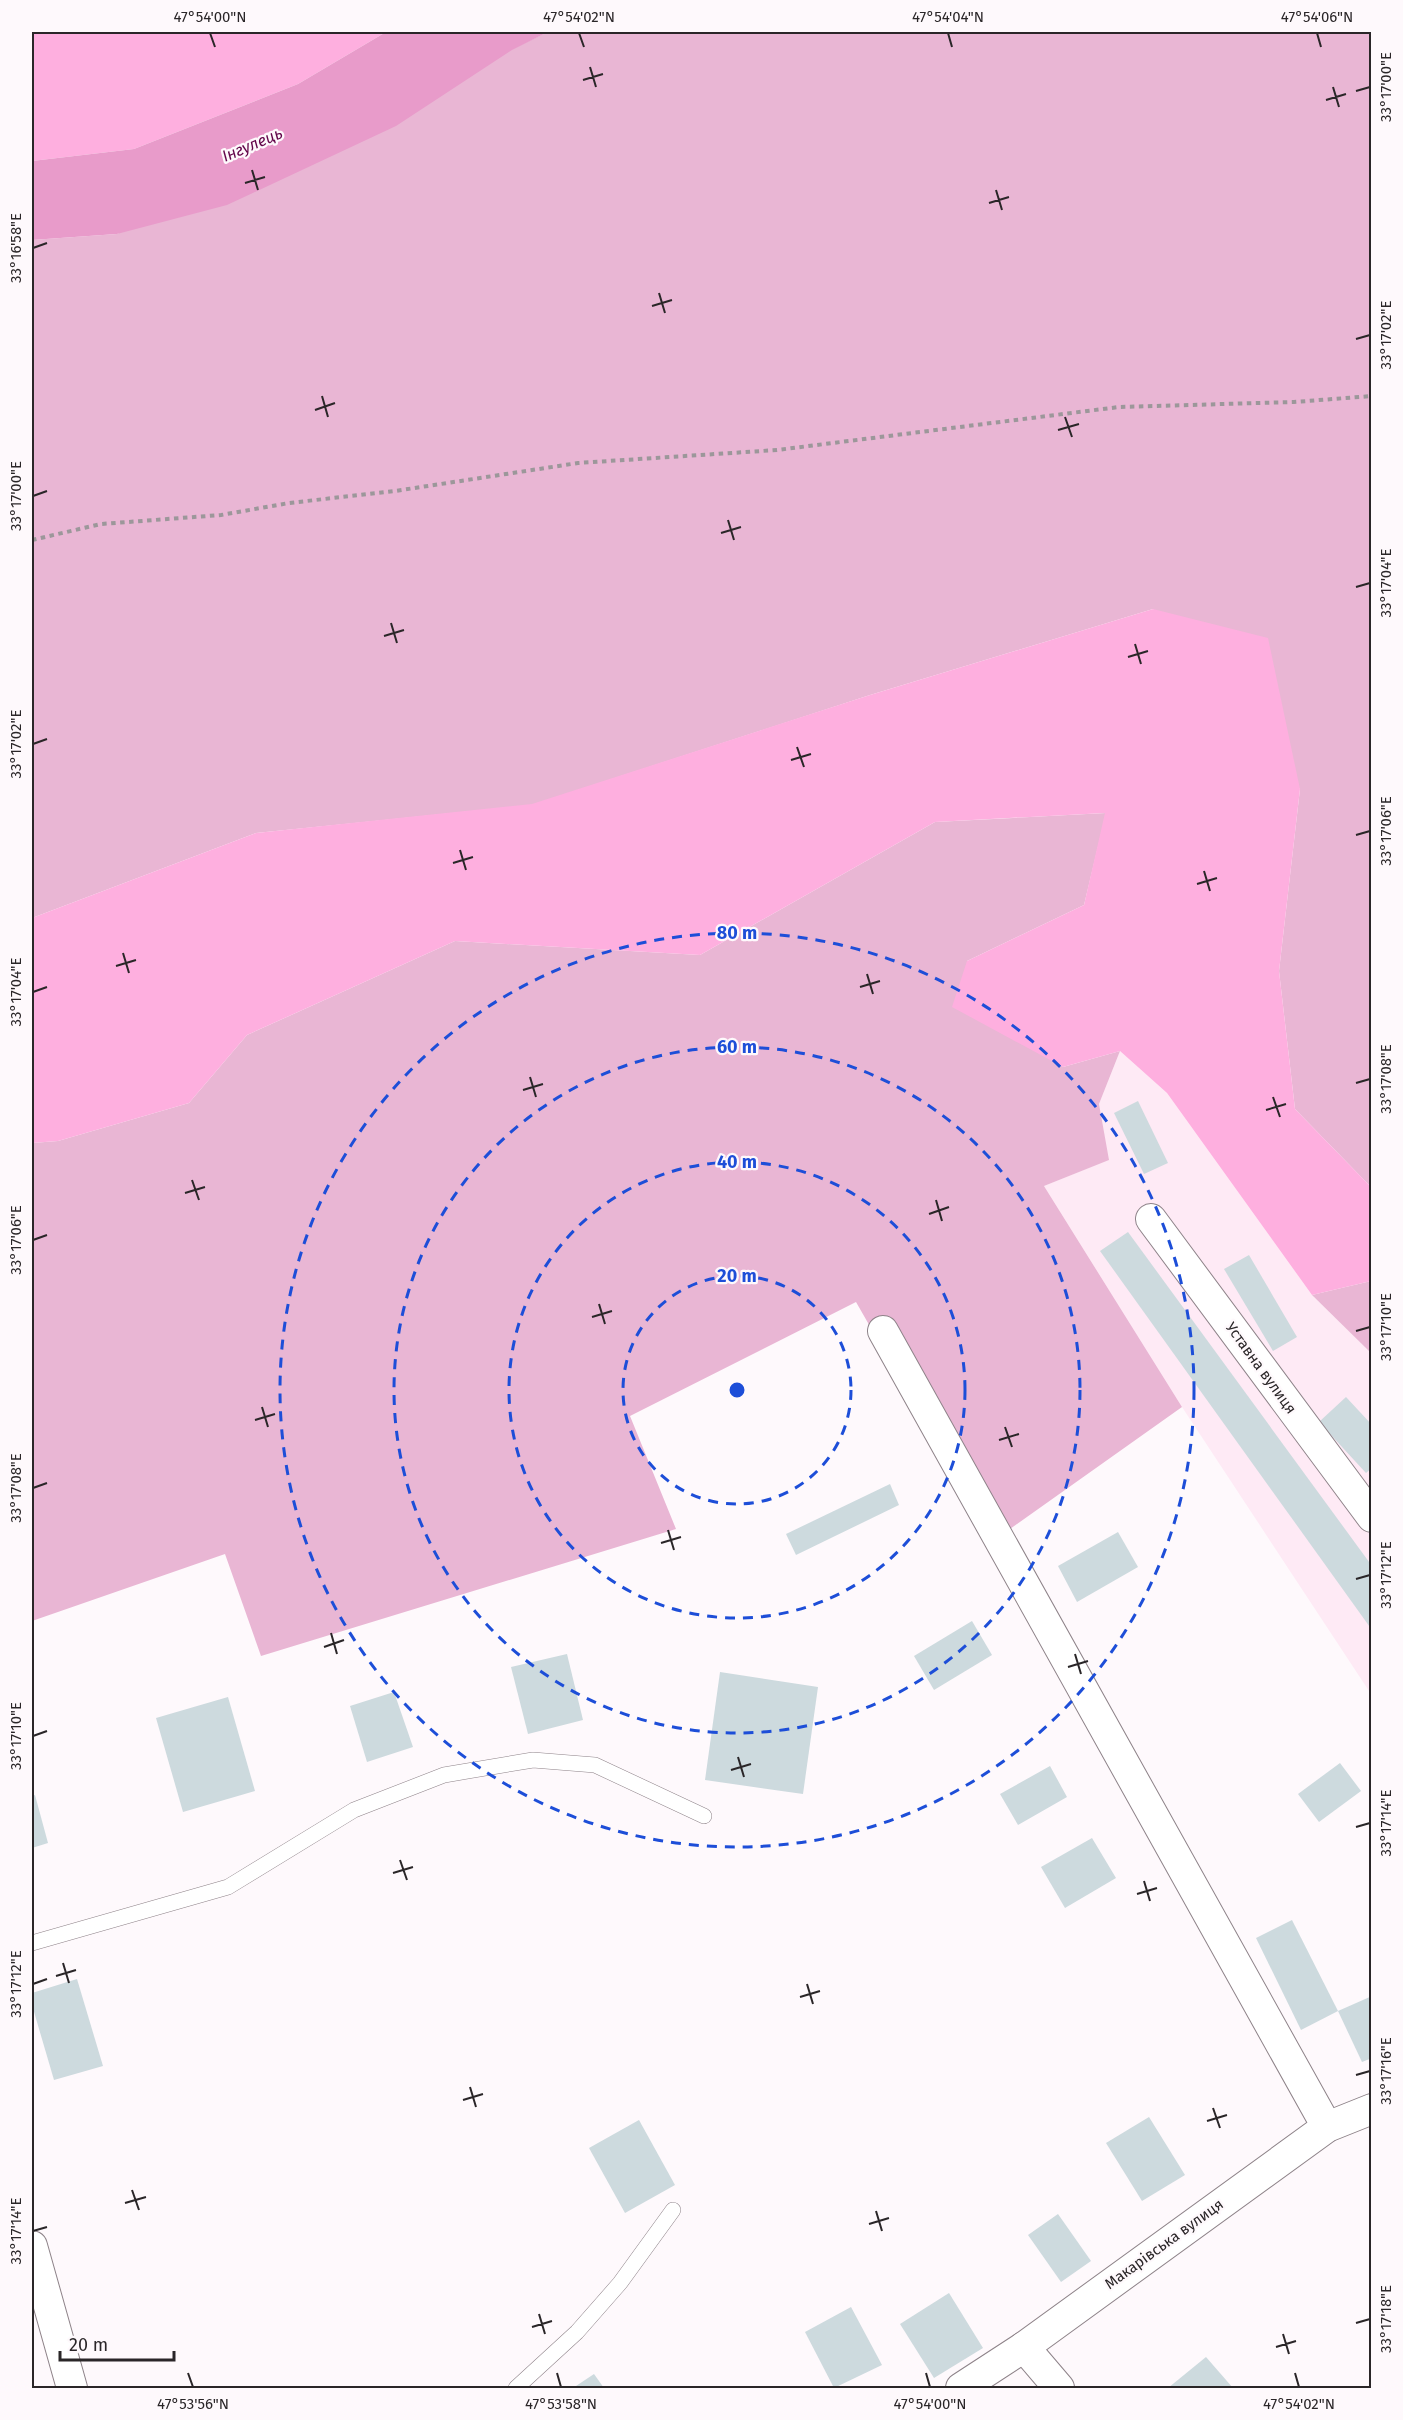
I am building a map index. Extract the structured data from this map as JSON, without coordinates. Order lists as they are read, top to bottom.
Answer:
{
  "streets": {
    "street": ["Уставна вулиця", "Макарівська вулиця"]
  },
  "water": ["Інгулець"],
  "scale_bar": "20 m",
  "coordinates": [
    "47°54'00\"N",
    "47°54'02\"N",
    "47°54'04\"N",
    "47°54'06\"N",
    "33°17'00\"E",
    "33°16'58\"E",
    "33°17'02\"E",
    "33°17'04\"E",
    "33°17'06\"E",
    "33°17'08\"E",
    "33°17'10\"E",
    "33°17'12\"E",
    "33°17'14\"E",
    "33°17'16\"E",
    "33°17'18\"E",
    "47°53'56\"N",
    "47°53'58\"N"
  ],
  "rings": [
    "80 m",
    "60 m",
    "40 m",
    "20 m"
  ]
}
